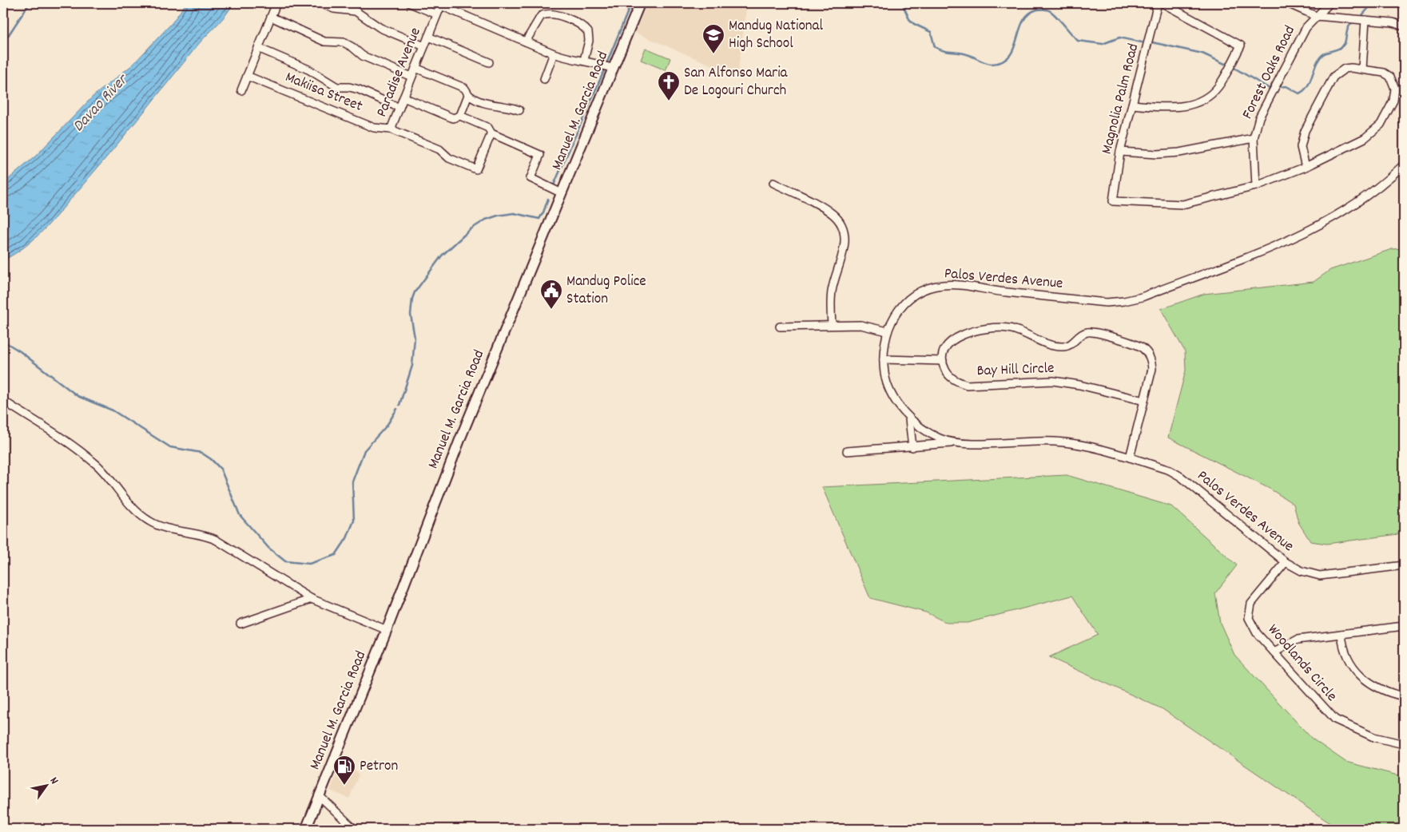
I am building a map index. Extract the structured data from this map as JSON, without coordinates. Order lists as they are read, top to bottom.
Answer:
{
  "streets": {
    "main road": ["Manuel M. Garcia Road"],
    "street": [
      "Paradise Avenue",
      "Forest Oaks Road",
      "Makiisa Street",
      "Magnolia Palm Road",
      "Palos Verdes Avenue",
      "Bay Hill Circle",
      "Woodlands Circle"
    ]
  },
  "crossings": [
    ["Paradise Avenue", "Makiisa Street"],
    ["Forest Oaks Road", "Magnolia Palm Road"],
    ["Palos Verdes Avenue", "Bay Hill Circle"],
    ["Palos Verdes Avenue", "Woodlands Circle"]
  ],
  "water": ["Davao River"],
  "places": {
    "school or university": ["Mandug National High School"],
    "church": ["San Alfonso Maria De Logouri Church"],
    "public building": ["Mandug Police Station"],
    "fuel station": ["Petron"]
  },
  "north": "top right"
}
